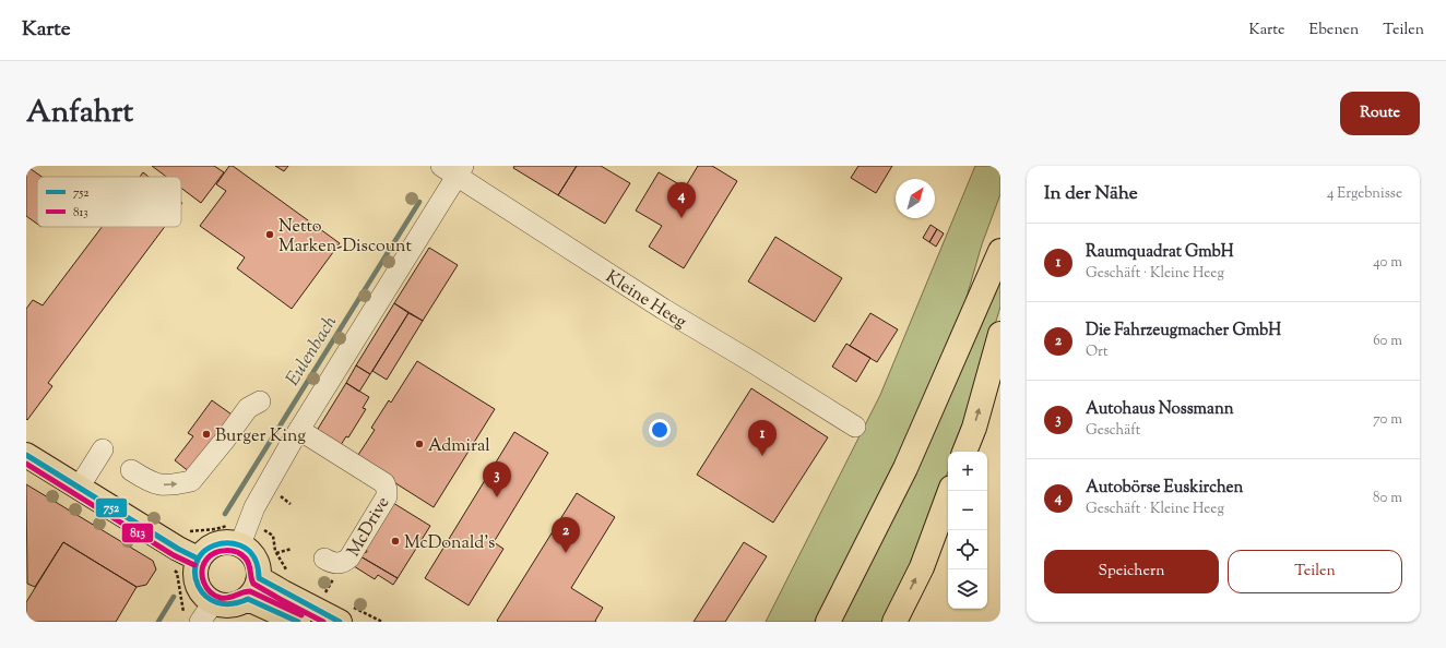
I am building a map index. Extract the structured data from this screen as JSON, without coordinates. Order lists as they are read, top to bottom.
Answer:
{
  "streets": {
    "street": ["Kleine Heeg", "McDrive"]
  },
  "water": ["Eulenbach"],
  "places": [
    "Netto Marken-Discount",
    "Burger King",
    "Admiral",
    "McDonald's"
  ],
  "lines": ["transit line 752", "transit line 813"],
  "legend": ["752", "813"],
  "north": "top right",
  "page": {
    "header": "Karte",
    "nav": ["Karte", "Ebenen", "Teilen"],
    "title": "Anfahrt",
    "buttons": [
      "Route",
      ["Speichern", "Teilen"]
    ],
    "heading": ["In der Nähe", "4 Ergebnisse"],
    "pins": [
      "4",
      "1",
      "3",
      "2"
    ],
    "list": [
      {
        "mark": "1",
        "name": "Raumquadrat GmbH",
        "note": "Geschäft · Kleine Heeg",
        "value": "40 m"
      },
      {
        "mark": "2",
        "name": "Die Fahrzeugmacher GmbH",
        "note": "Ort",
        "value": "60 m"
      },
      {
        "mark": "3",
        "name": "Autohaus Nossmann",
        "note": "Geschäft",
        "value": "70 m"
      },
      {
        "mark": "4",
        "name": "Autobörse Euskirchen",
        "note": "Geschäft · Kleine Heeg",
        "value": "80 m"
      }
    ],
    "map_buttons": ["+", "−"]
  }
}
